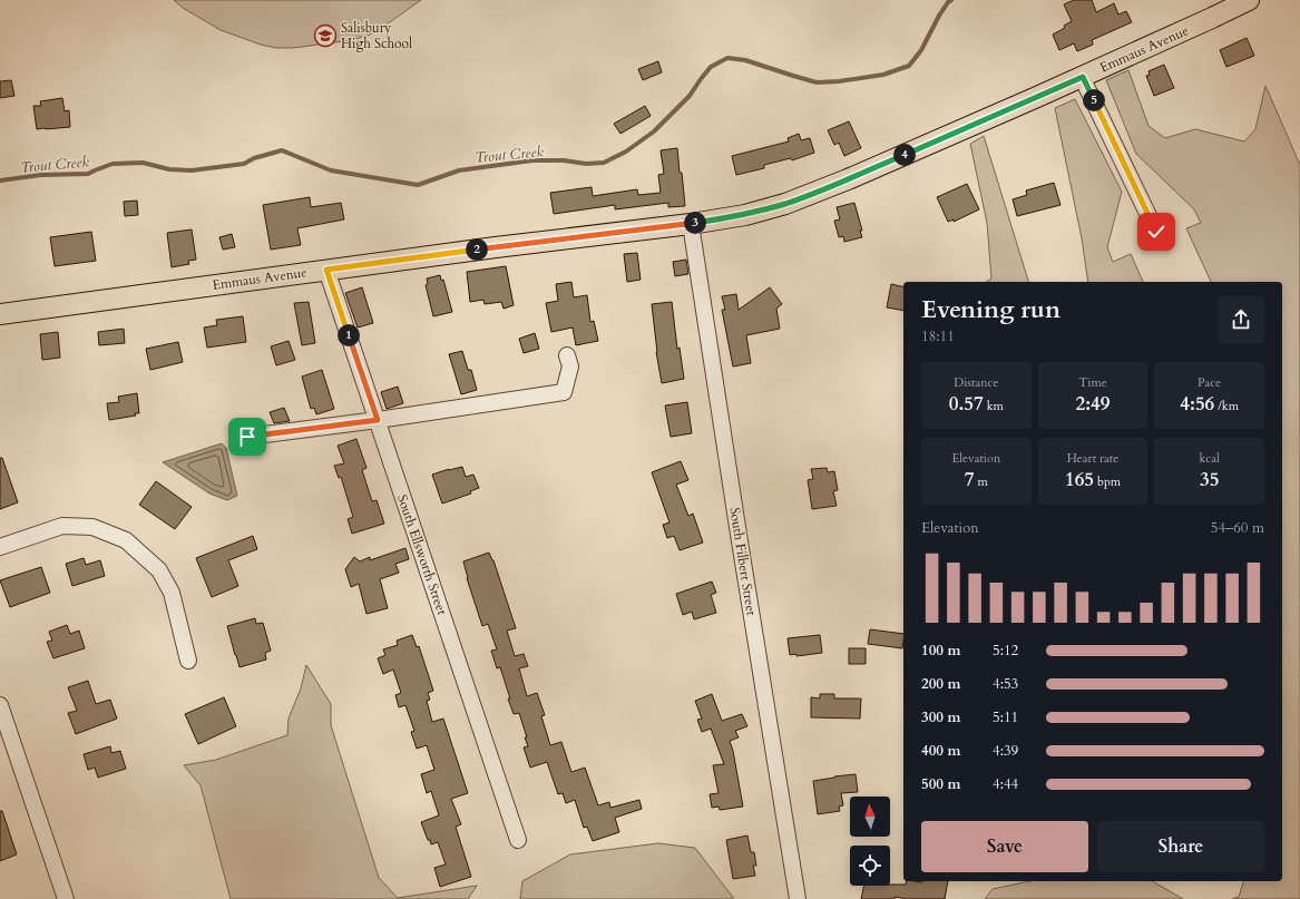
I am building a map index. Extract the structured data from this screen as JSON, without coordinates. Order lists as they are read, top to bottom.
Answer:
{
  "streets": {
    "main road": ["Emmaus Avenue"],
    "street": ["South Ellsworth Street", "South Filbert Street"]
  },
  "crossings": [
    ["Emmaus Avenue", "South Ellsworth Street"],
    ["Emmaus Avenue", "South Filbert Street"]
  ],
  "water": ["Trout Creek"],
  "places": {
    "school or university": ["Salisbury High School"]
  },
  "north": "top",
  "page": {
    "pins": [
      "5",
      "4",
      "3",
      "2",
      "1"
    ],
    "heading": ["Evening run", "18:11"],
    "stats": [
      ["Distance", "0.57 km"],
      ["Time", "2:49"],
      ["Pace", "4:56 /km"],
      ["Elevation", "7 m"],
      ["Heart rate", "165 bpm"],
      ["kcal", "35"]
    ],
    "chart": ["Elevation", "54–60 m"],
    "list": [
      {
        "name": "100 m",
        "note": "5:12"
      },
      {
        "name": "200 m",
        "note": "4:53"
      },
      {
        "name": "300 m",
        "note": "5:11"
      },
      {
        "name": "400 m",
        "note": "4:39"
      },
      {
        "name": "500 m",
        "note": "4:44"
      }
    ],
    "buttons": ["Save", "Share"]
  }
}
